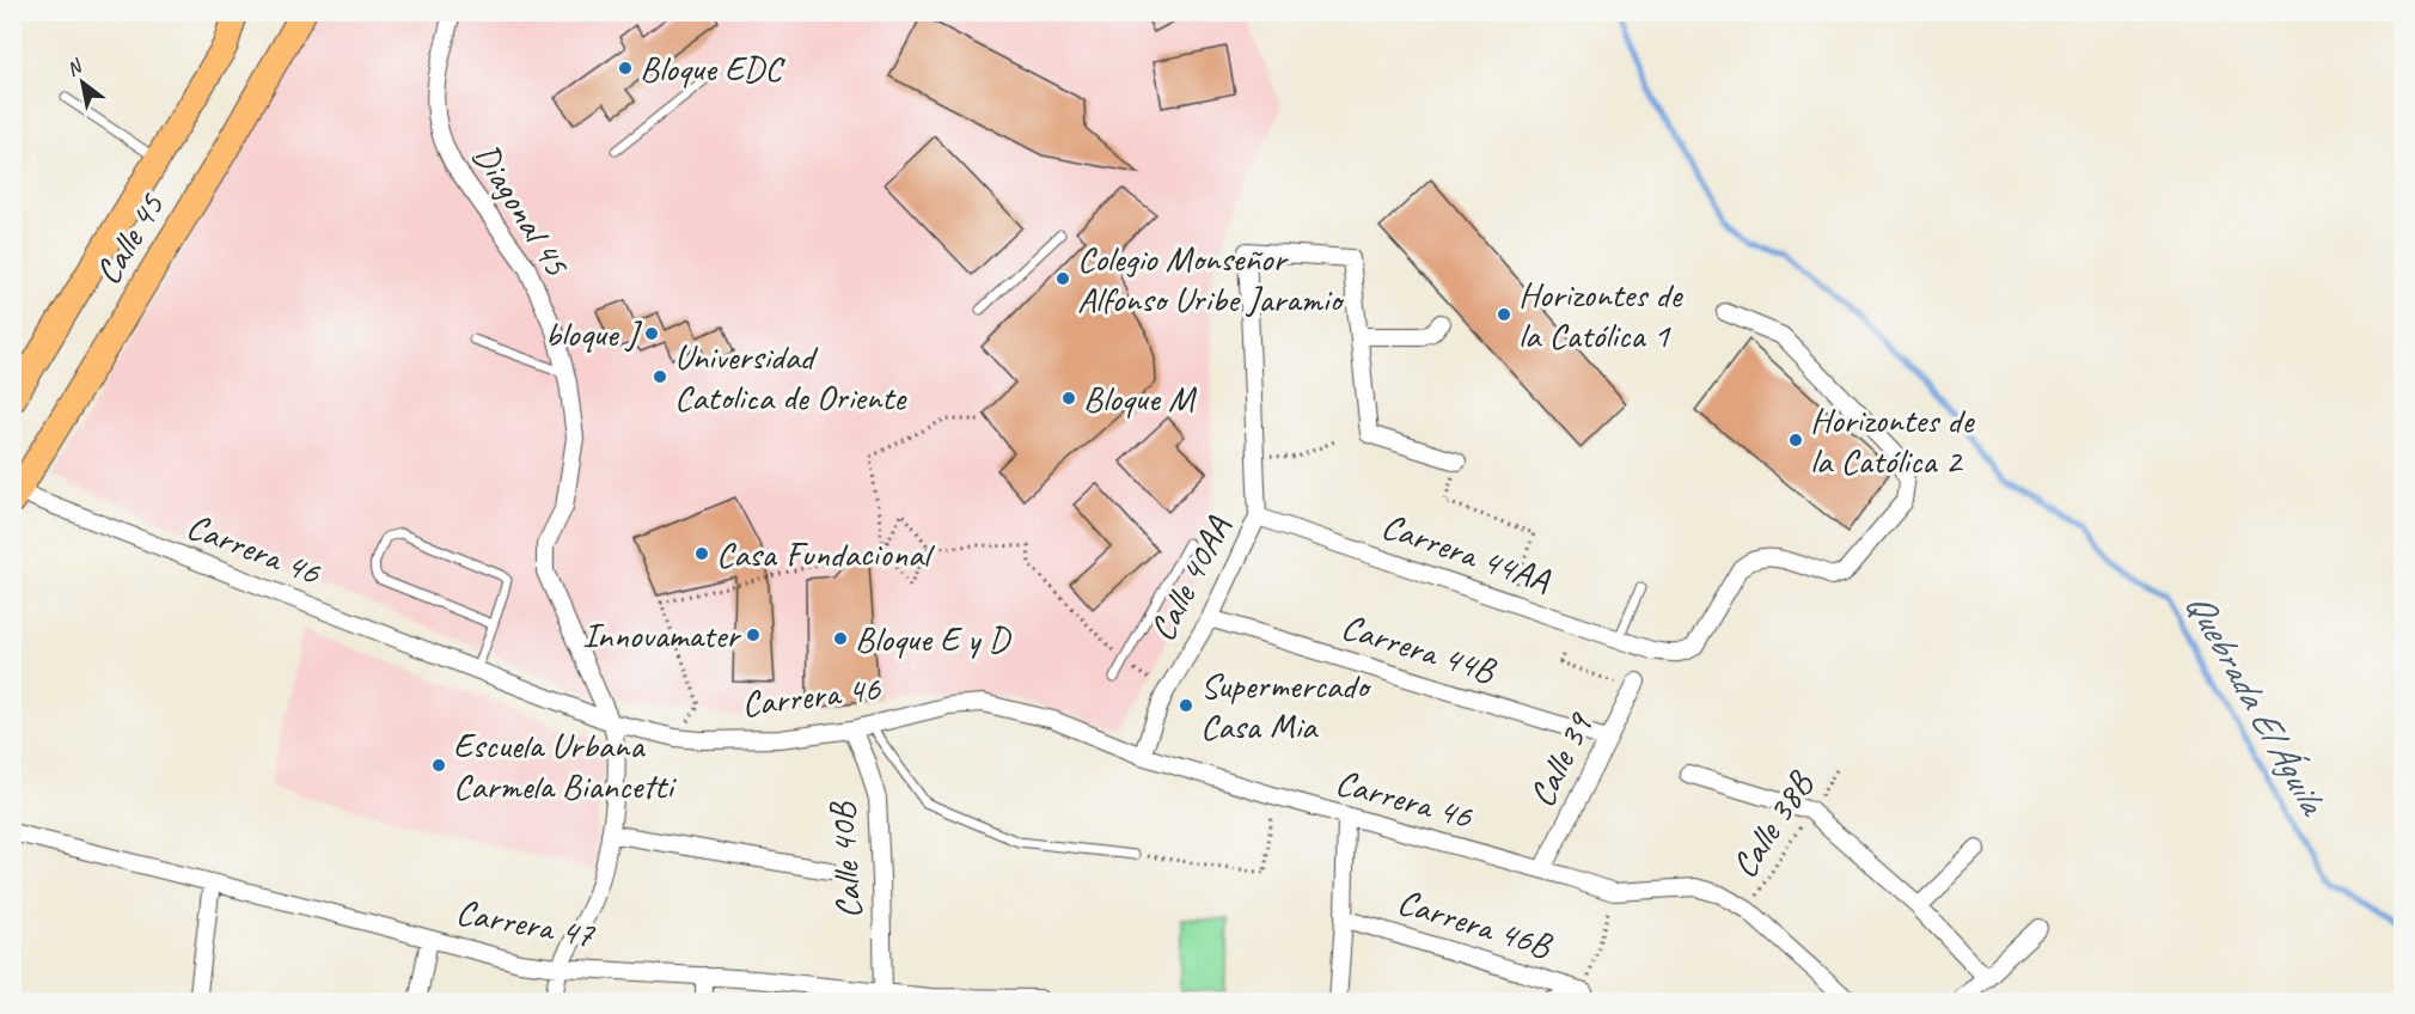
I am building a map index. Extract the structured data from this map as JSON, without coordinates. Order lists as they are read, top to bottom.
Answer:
{
  "streets": {
    "main road": ["Calle 45"],
    "street": [
      "Diagonal 45",
      "Carrera 46",
      "Carrera 44AA",
      "Calle 40AA",
      "Carrera 44B",
      "Calle 39",
      "Calle 40B",
      "Carrera 47",
      "Carrera 46B"
    ],
    "path": ["Calle 38B"]
  },
  "crossings": [
    ["Diagonal 45", "Carrera 46"],
    ["Diagonal 45", "Carrera 47"],
    ["Calle 45", "Carrera 46"],
    ["Carrera 46", "Calle 40AA"],
    ["Carrera 46", "Calle 39"],
    ["Carrera 46", "Calle 38B"],
    ["Carrera 46", "Calle 40B"],
    ["Carrera 44AA", "Calle 40AA"],
    ["Calle 40AA", "Carrera 44B"],
    ["Carrera 44B", "Calle 39"],
    ["Calle 40B", "Carrera 47"]
  ],
  "water": ["Quebrada El Águila"],
  "places": [
    "Bloque EDC",
    "Colegio Monseñor Alfonso Uribe Jaramio",
    "Horizontes de la Católica 1",
    "bloque J",
    "Universidad Catolica de Oriente",
    "Bloque M",
    "Horizontes de la Católica 2",
    "Casa Fundacional",
    "Innovamater",
    "Bloque E y D",
    "Supermercado Casa Mia",
    "Escuela Urbana Carmela Biancetti"
  ],
  "north": "top left"
}
